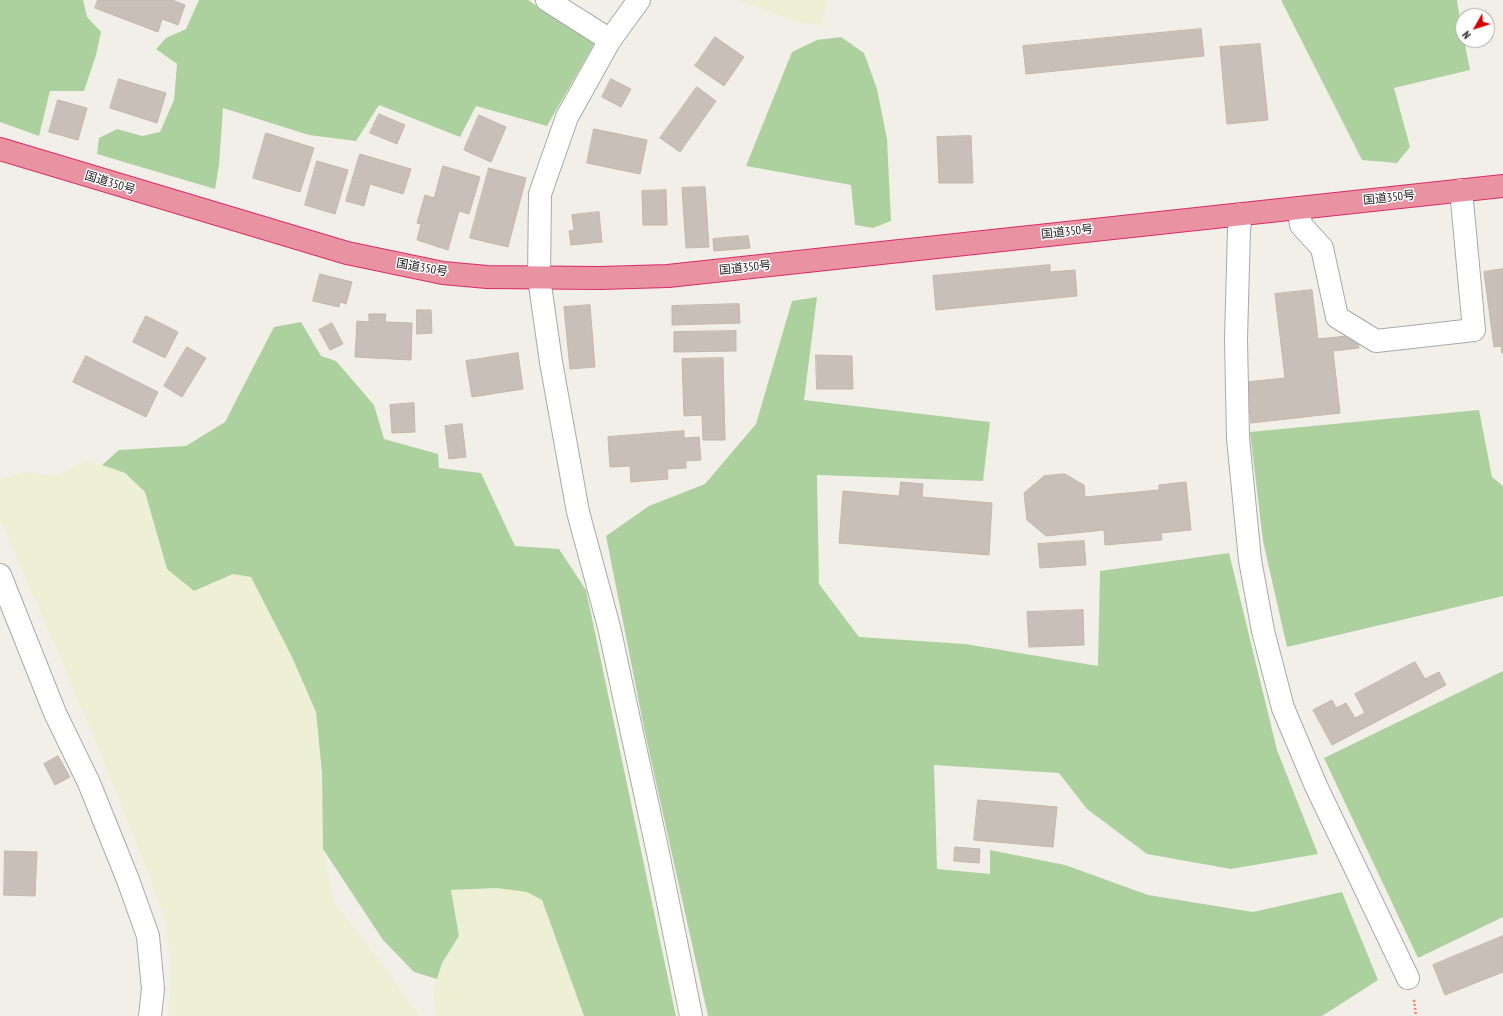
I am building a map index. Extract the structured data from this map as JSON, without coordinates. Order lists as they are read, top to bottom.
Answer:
{
  "streets": {
    "highway": ["国道350号"]
  },
  "north": "bottom left"
}
